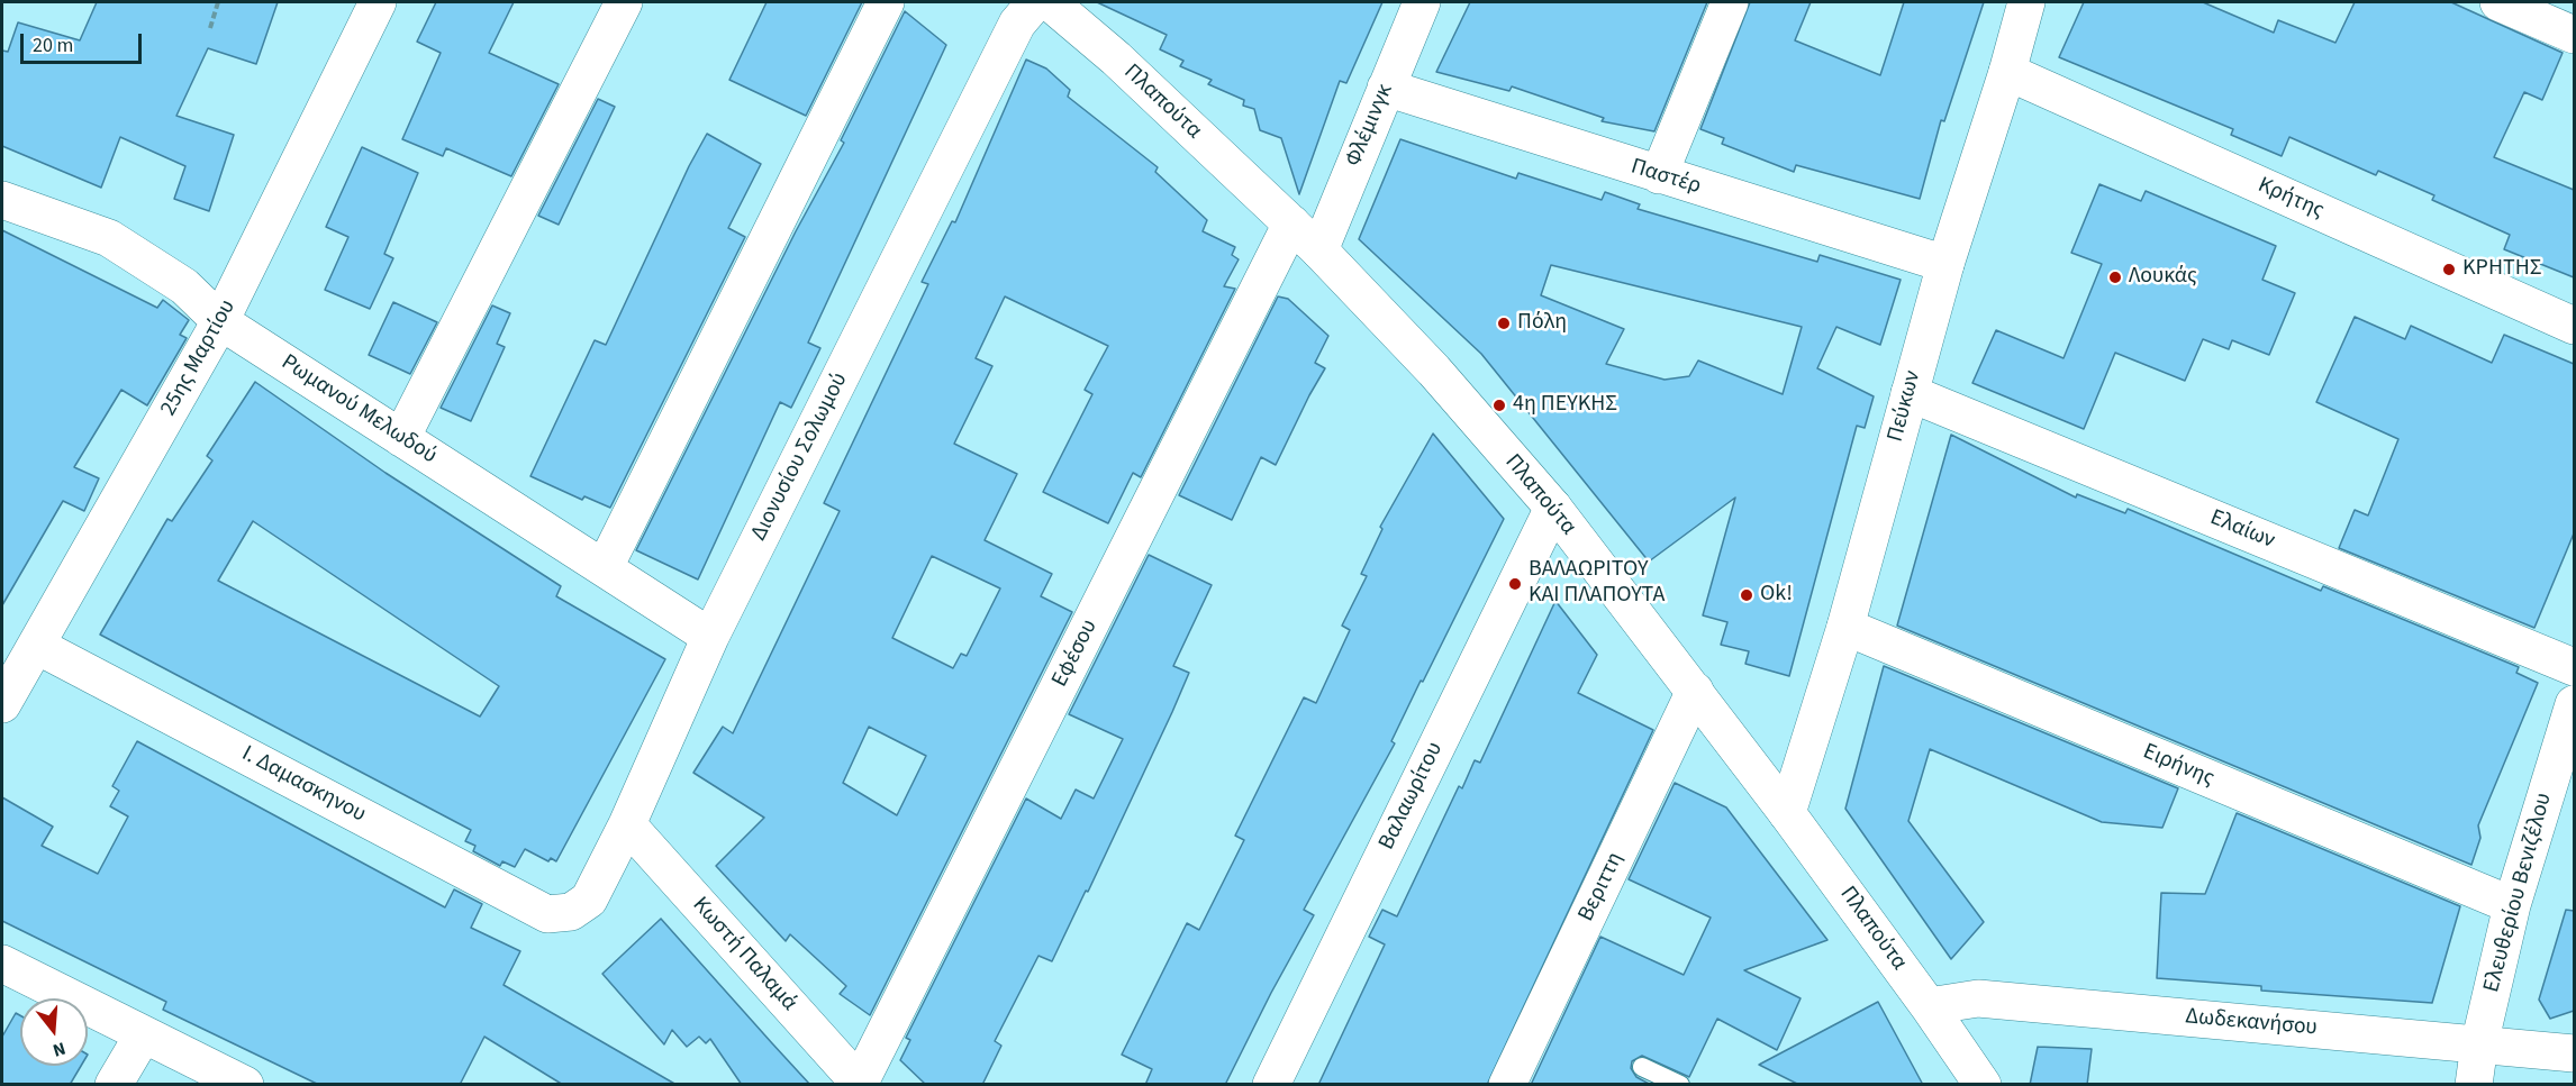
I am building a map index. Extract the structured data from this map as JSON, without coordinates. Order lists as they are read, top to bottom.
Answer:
{
  "streets": {
    "street": [
      "Πλαπούτα",
      "Φλέμινγκ",
      "Παστέρ",
      "Κρήτης",
      "25ης Μαρτίου",
      "Πεύκων",
      "Ρωμανού Μελωδού",
      "Διονυσίου Σολωμού",
      "Ελαίων",
      "Εφέσου",
      "Ειρήνης",
      "Ι. Δαμασκηνου",
      "Βαλαωρίτου",
      "Βεριττη",
      "Ελευθερίου Βενιζέλου",
      "Κωστή Παλαμά",
      "Δωδεκανήσου"
    ]
  },
  "crossings": [
    ["Πλαπούτα", "Φλέμινγκ"],
    ["Πλαπούτα", "Πεύκων"],
    ["Πλαπούτα", "Εφέσου"],
    ["Πλαπούτα", "Βαλαωρίτου"],
    ["Πλαπούτα", "Βεριττη"],
    ["Πλαπούτα", "Δωδεκανήσου"],
    ["Φλέμινγκ", "Παστέρ"],
    ["Παστέρ", "Πεύκων"],
    ["Κρήτης", "Πεύκων"],
    ["25ης Μαρτίου", "Ρωμανού Μελωδού"],
    ["25ης Μαρτίου", "Ι. Δαμασκηνου"],
    ["Πεύκων", "Ελαίων"],
    ["Πεύκων", "Ειρήνης"],
    ["Ρωμανού Μελωδού", "Διονυσίου Σολωμού"],
    ["Διονυσίου Σολωμού", "Ι. Δαμασκηνου"],
    ["Διονυσίου Σολωμού", "Κωστή Παλαμά"],
    ["Εφέσου", "Κωστή Παλαμά"],
    ["Ειρήνης", "Ελευθερίου Βενιζέλου"],
    ["Ελευθερίου Βενιζέλου", "Δωδεκανήσου"]
  ],
  "places": [
    "ΚΡΗΤΗΣ",
    "Λουκάς",
    "Πόλη",
    "4η ΠΕΥΚΗΣ",
    "ΒΑΛΑΩΡΙΤΟΥ ΚΑΙ ΠΛΑΠΟΥΤΑ",
    "Ok!"
  ],
  "scale_bar": "20 m",
  "north": "bottom"
}
